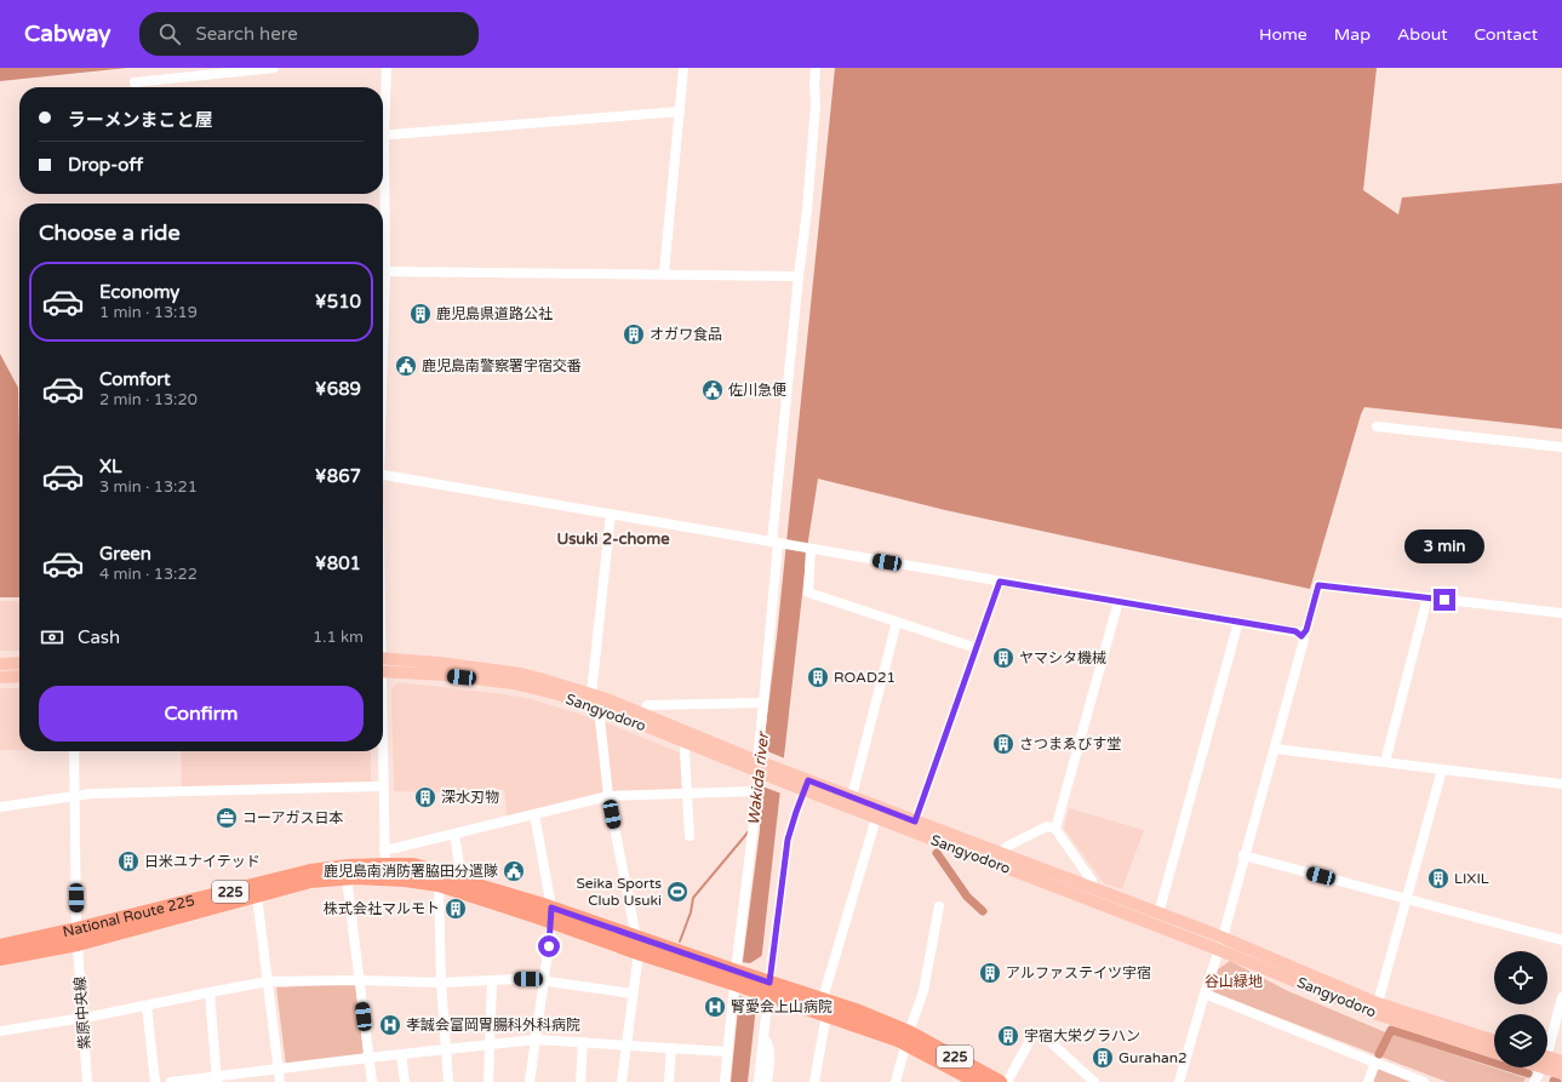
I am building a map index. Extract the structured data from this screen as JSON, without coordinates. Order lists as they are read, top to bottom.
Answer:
{
  "streets": {
    "highway": ["225", "National Route 225"],
    "main road": ["Sangyodoro"],
    "street": ["紫原中央線"]
  },
  "crossings": [
    ["National Route 225", "紫原中央線"]
  ],
  "districts": ["Usuki 2-chome"],
  "water": ["Wakida river"],
  "parks": ["谷山緑地"],
  "places": {
    "building": [
      "鹿児島県道路公社",
      "オガワ食品",
      "ヤマシタ機械",
      "ROAD21",
      "さつまゑびす堂",
      "深水刃物",
      "日米ユナイテッド",
      "LIXIL",
      "株式会社マルモト",
      "アルファステイツ宇宿",
      "宇宿大栄グラハン",
      "Gurahan2"
    ],
    "public building": ["鹿児島南警察署宇宿交番", "佐川急便", "鹿児島南消防署脇田分遣隊"],
    "office": ["コーアガス日本"],
    "sports": ["Seika Sports Club Usuki"],
    "hospital": ["腎愛会上山病院", "孝誠会富岡胃腸科外科病院"]
  },
  "page": {
    "header": "Cabway",
    "search": "Search here",
    "nav": [
      "Home",
      "Map",
      "About",
      "Contact"
    ],
    "banner": ["ラーメンまこと屋", "Drop-off"],
    "heading": "Choose a ride",
    "list": [
      {
        "name": "Economy",
        "note": "1 min · 13:19",
        "value": "¥510"
      },
      {
        "name": "Comfort",
        "note": "2 min · 13:20",
        "value": "¥689"
      },
      {
        "name": "XL",
        "note": "3 min · 13:21",
        "value": "¥867"
      },
      {
        "name": "Green",
        "note": "4 min · 13:22",
        "value": "¥801"
      }
    ],
    "bubble": "3 min",
    "pay": ["Cash", "1.1 km"],
    "buttons": "Confirm"
  }
}
